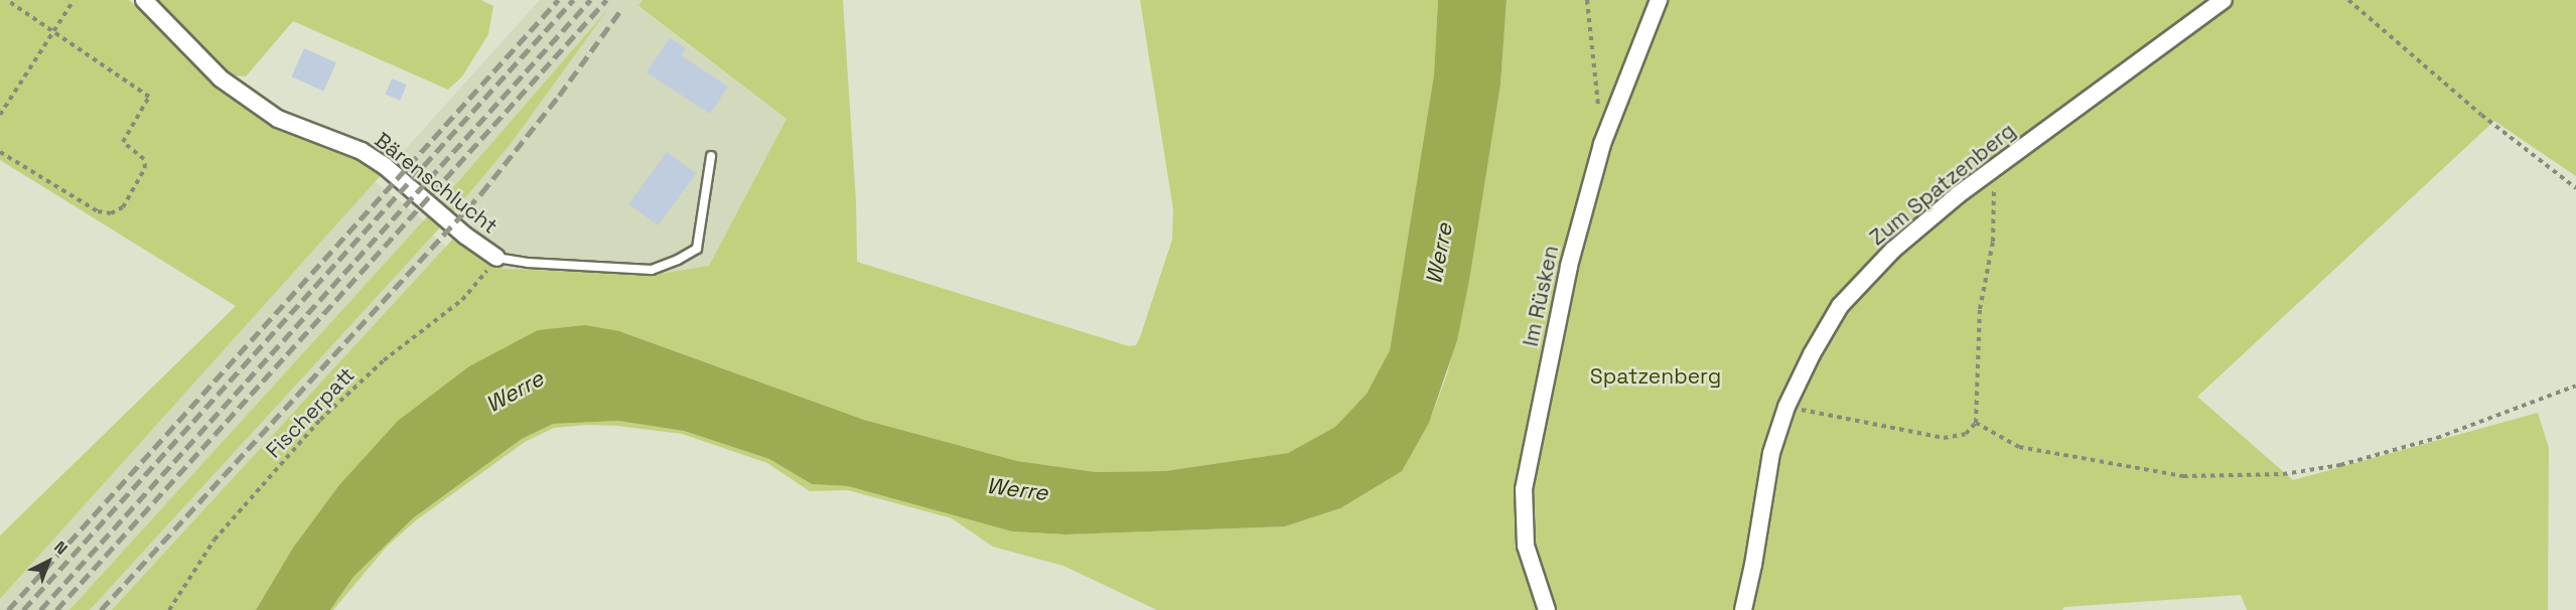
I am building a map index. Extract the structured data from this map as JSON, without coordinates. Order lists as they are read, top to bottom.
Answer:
{
  "streets": {
    "street": ["Bärenschlucht", "Zum Spatzenberg", "Im Rüsken"],
    "path": ["Fischerpatt"]
  },
  "crossings": [
    ["Bärenschlucht", "Fischerpatt"]
  ],
  "water": ["Werre"],
  "parks": ["Spatzenberg"],
  "north": "top right"
}
